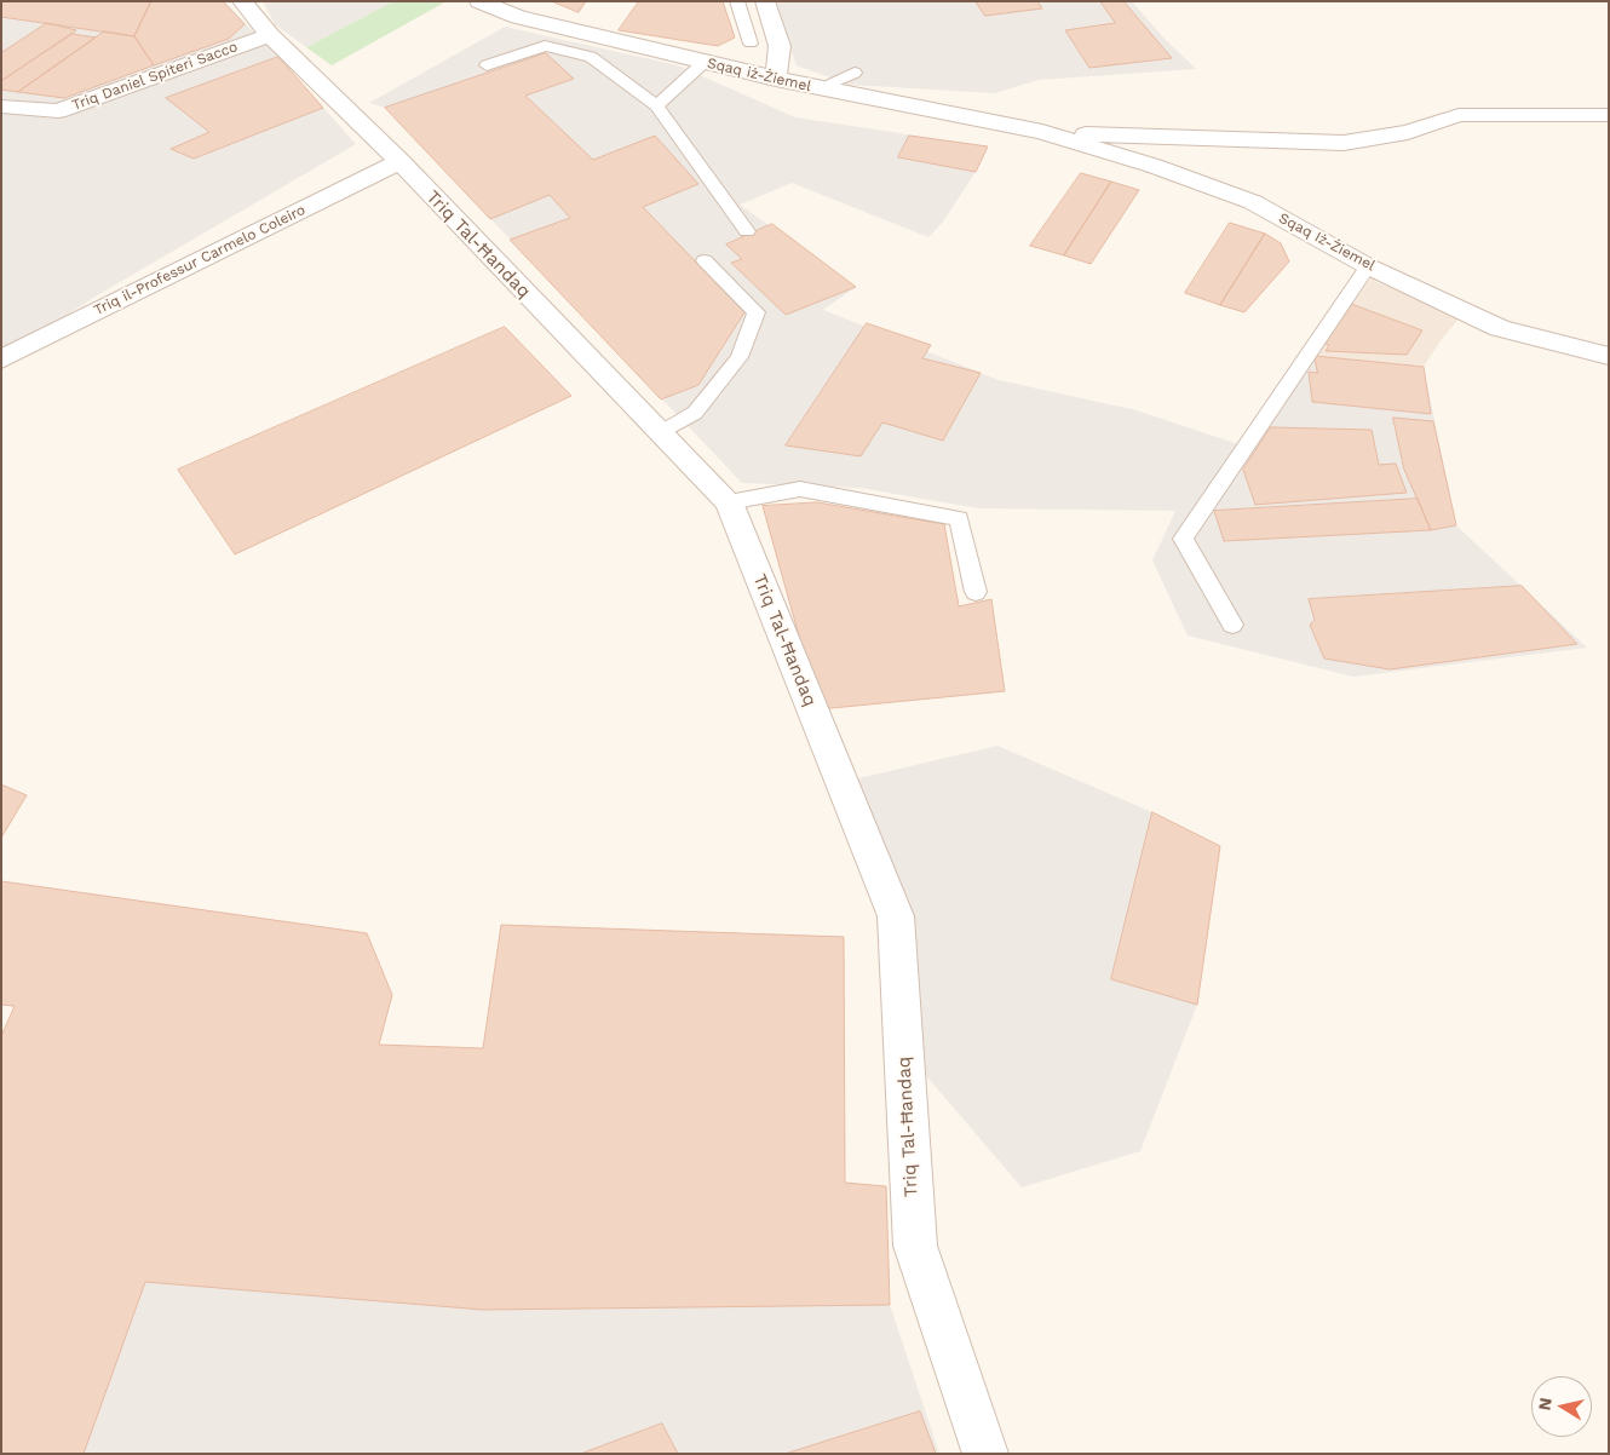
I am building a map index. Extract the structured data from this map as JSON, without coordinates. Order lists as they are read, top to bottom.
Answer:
{
  "streets": {
    "street": [
      "Sqaq iż-Żiemel",
      "Triq Daniel Spiteri Sacco",
      "Sqaq Iż-Żiemel",
      "Triq Tal-Ħandaq",
      "Triq il-Professur Carmelo Coleiro"
    ]
  },
  "crossings": [
    ["Sqaq iż-Żiemel", "Sqaq Iż-Żiemel"],
    ["Triq Daniel Spiteri Sacco", "Triq Tal-Ħandaq"],
    ["Triq Tal-Ħandaq", "Triq il-Professur Carmelo Coleiro"]
  ],
  "north": "left"
}
